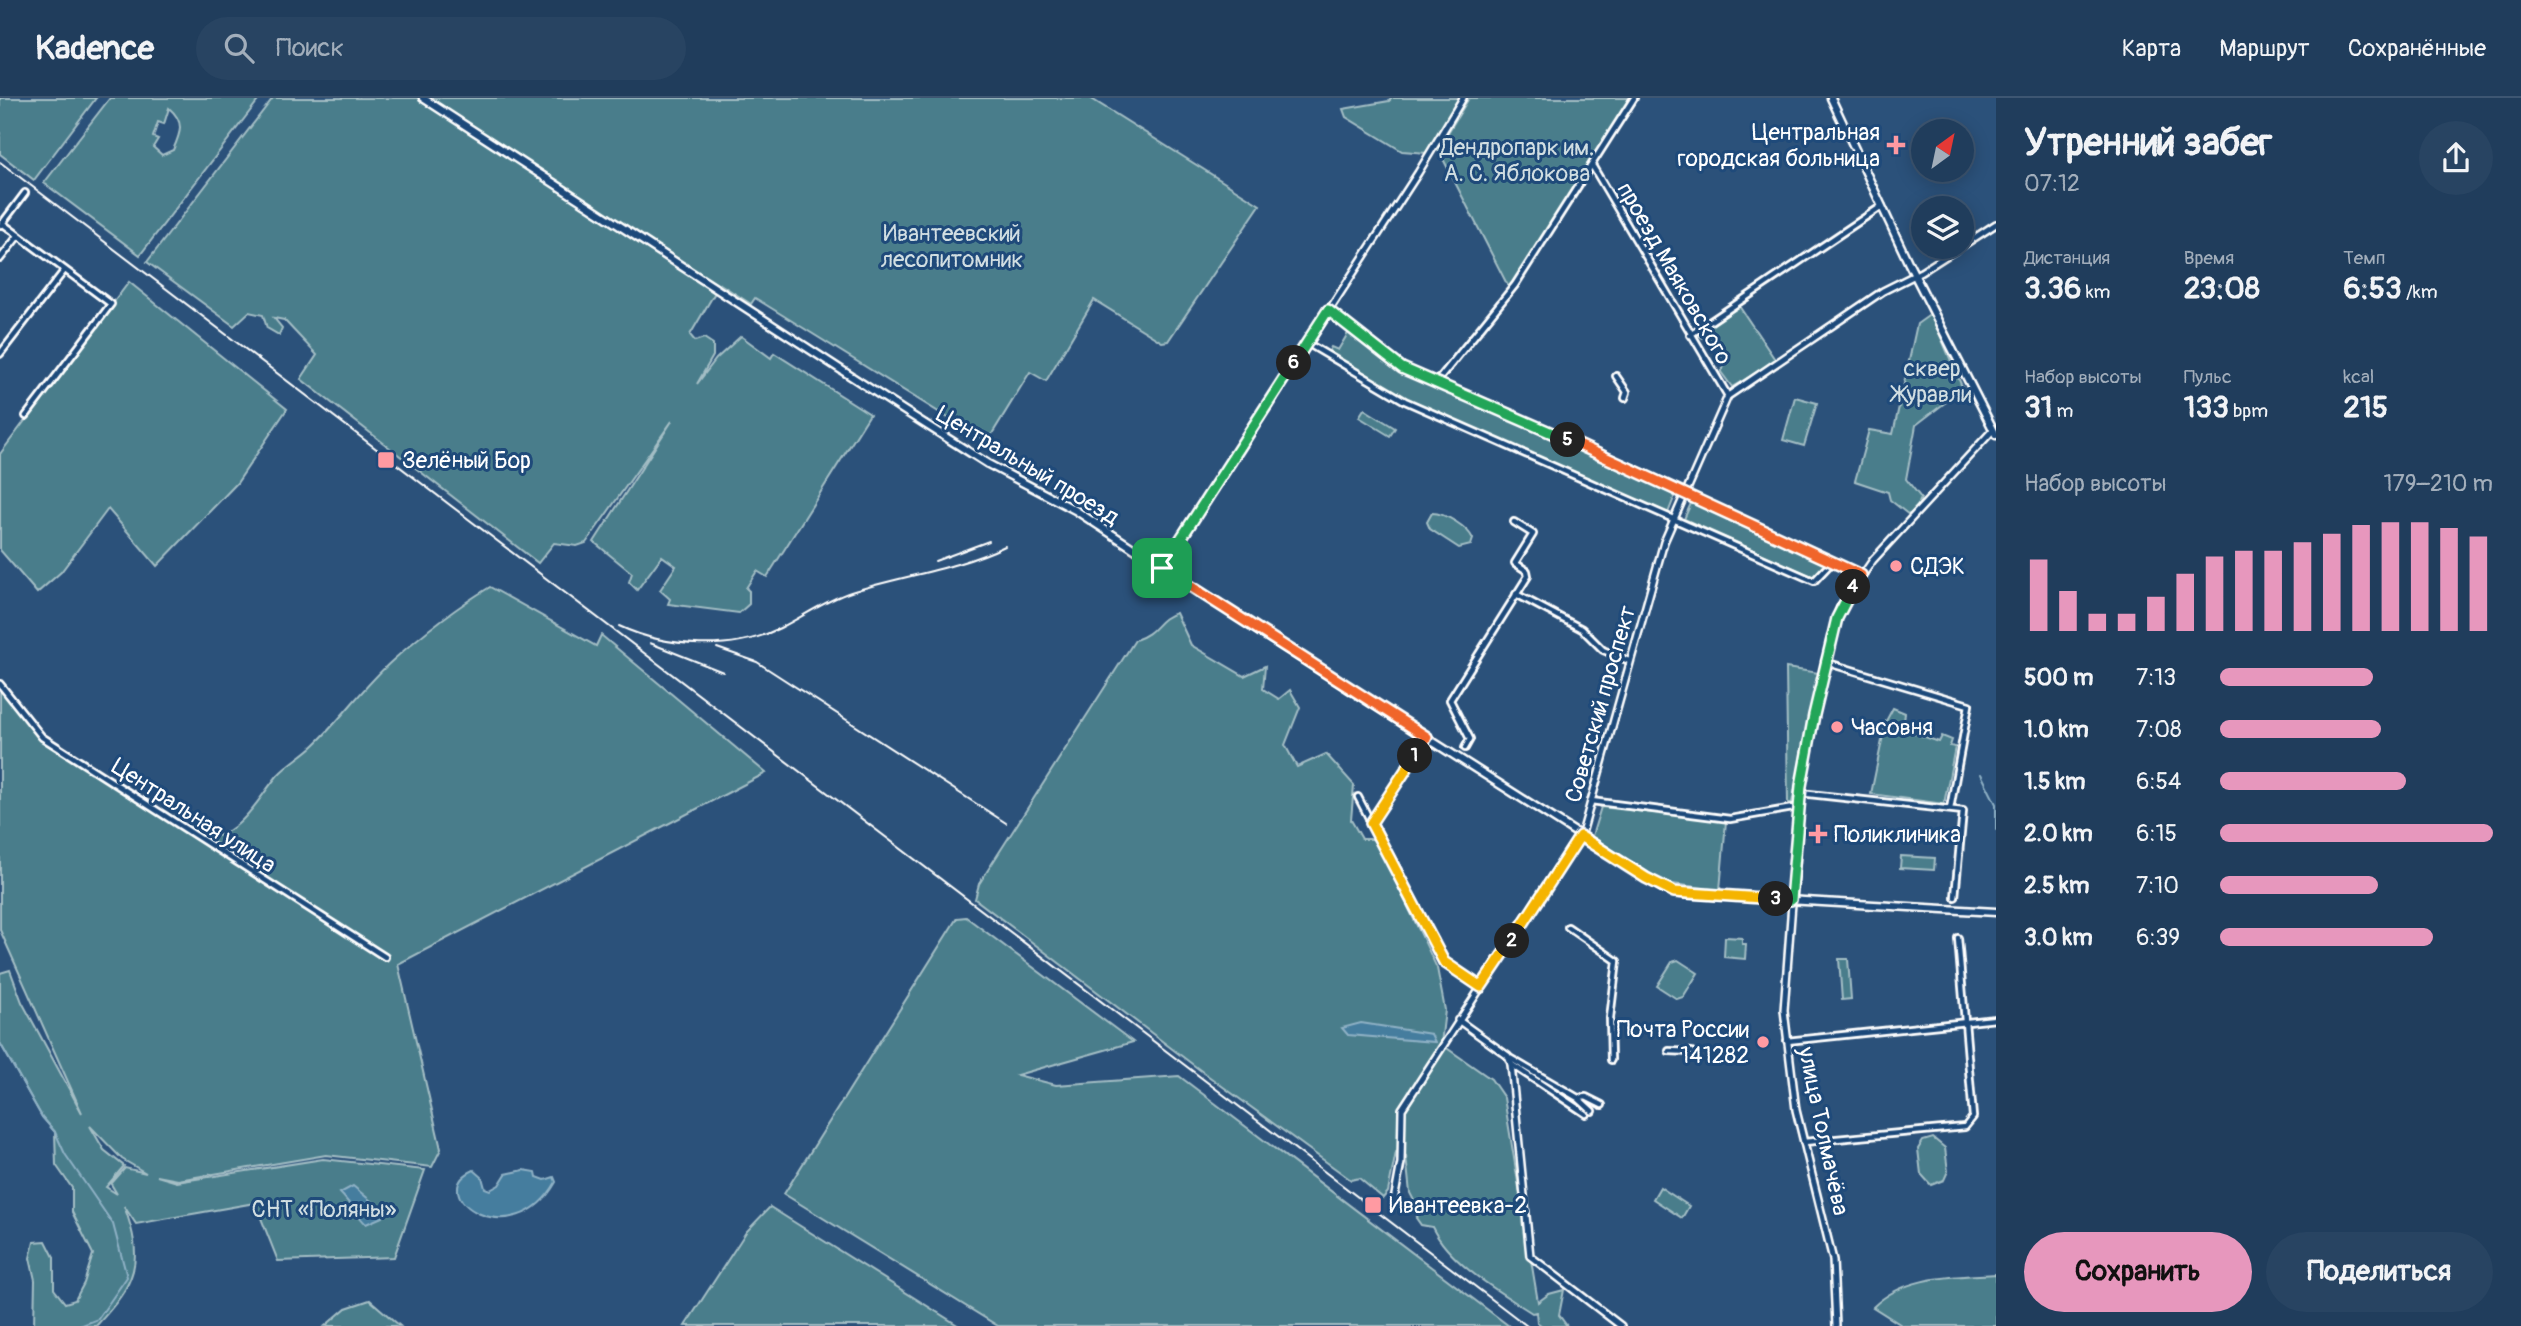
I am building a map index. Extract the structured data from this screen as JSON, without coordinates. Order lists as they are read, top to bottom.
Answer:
{
  "streets": {
    "main road": ["Центральный проезд"],
    "street": [
      "проезд Маяковского",
      "Советский проспект",
      "Центральная улица",
      "улица Толмачёва"
    ]
  },
  "crossings": [
    ["проезд Маяковского", "Советский проспект"],
    ["Центральный проезд", "Советский проспект"],
    ["Центральный проезд", "улица Толмачёва"]
  ],
  "parks": [
    "Дендропарк им. А. С. Яблокова",
    "Ивантеевский лесопитомник",
    "сквер Журавли",
    "СНТ «Поляны»"
  ],
  "places": {
    "health": ["Центральная городская больница", "Поликлиника"],
    "transit": ["Зелёный Бор", "Ивантеевка-2"],
    "other": ["СДЭК", "Часовня", "Почта России 141282"]
  },
  "north": "top right",
  "page": {
    "header": "Kadence",
    "search": "Поиск",
    "nav": ["Карта", "Маршрут", "Сохранённые"],
    "heading": ["Утренний забег", "07:12"],
    "stats": [
      ["Дистанция", "3.36 km"],
      ["Время", "23:08"],
      ["Темп", "6:53 /km"],
      ["Набор высоты", "31 m"],
      ["Пульс", "133 bpm"],
      ["kcal", "215"]
    ],
    "pins": [
      "6",
      "5",
      "4",
      "1",
      "3",
      "2"
    ],
    "chart": ["Набор высоты", "179–210 m"],
    "list": [
      {
        "name": "500 m",
        "note": "7:13"
      },
      {
        "name": "1.0 km",
        "note": "7:08"
      },
      {
        "name": "1.5 km",
        "note": "6:54"
      },
      {
        "name": "2.0 km",
        "note": "6:15"
      },
      {
        "name": "2.5 km",
        "note": "7:10"
      },
      {
        "name": "3.0 km",
        "note": "6:39"
      }
    ],
    "buttons": ["Сохранить", "Поделиться"]
  }
}
